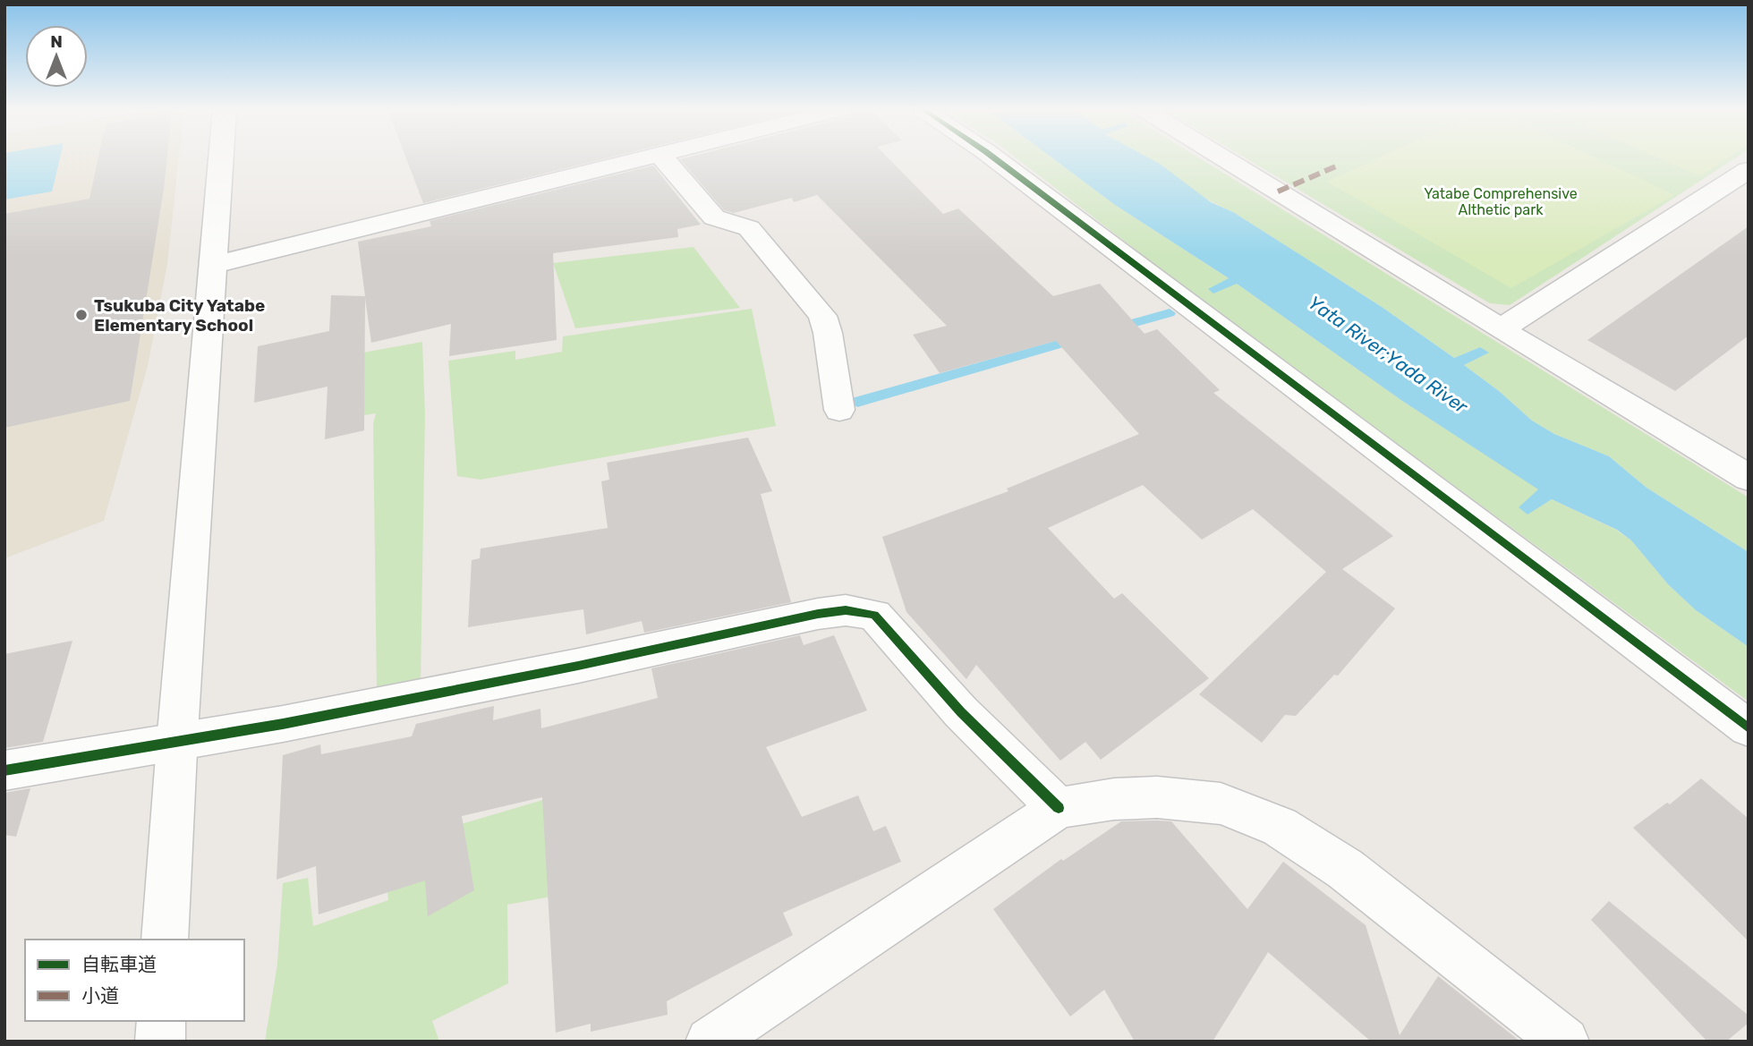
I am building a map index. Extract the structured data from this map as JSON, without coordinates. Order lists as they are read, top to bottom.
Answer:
{
  "water": ["Yata River;Yada River"],
  "parks": ["Yatabe Comprehensive Althetic park"],
  "places": ["Tsukuba City Yatabe Elementary School"],
  "legend": ["自転車道", "小道"],
  "north": "top"
}
